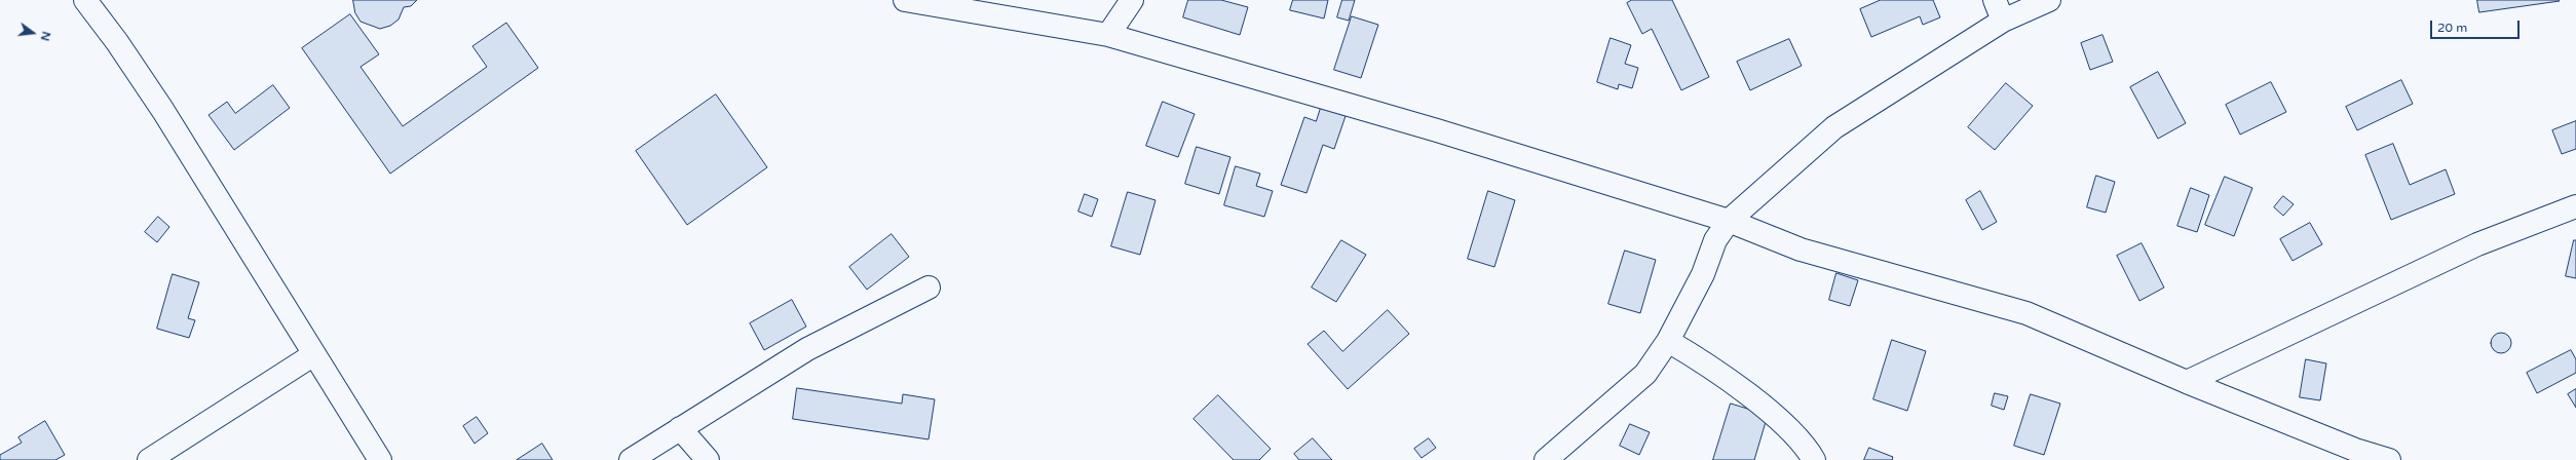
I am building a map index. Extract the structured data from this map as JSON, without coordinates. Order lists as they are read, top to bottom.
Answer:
{
  "scale_bar": "20 m",
  "north": "right"
}
